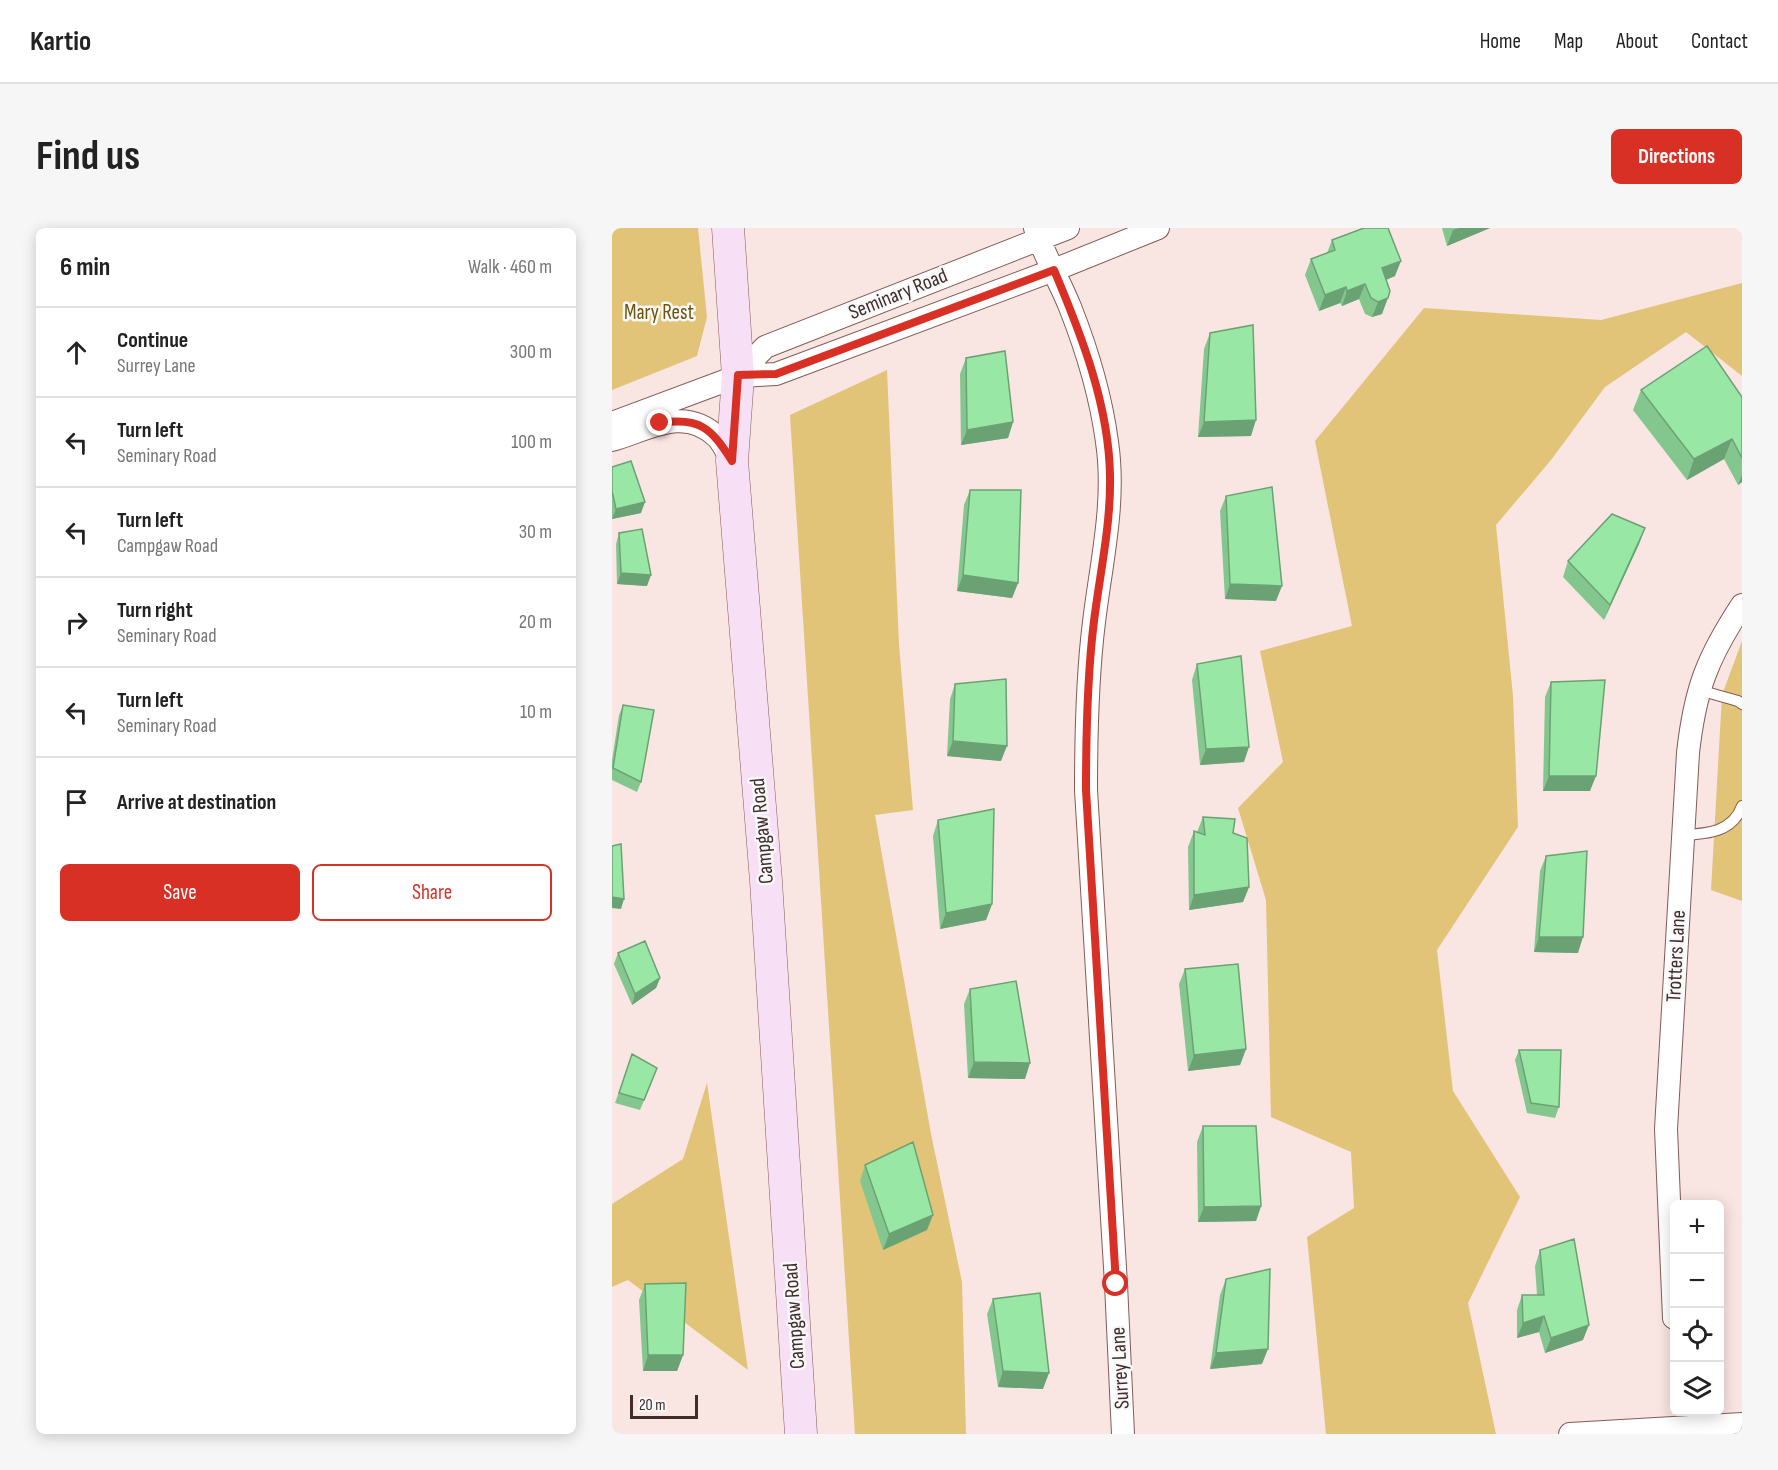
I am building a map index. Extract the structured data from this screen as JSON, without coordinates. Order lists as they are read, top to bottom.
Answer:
{
  "streets": {
    "main road": ["Campgaw Road"],
    "street": ["Seminary Road", "Trotters Lane", "Surrey Lane"]
  },
  "crossings": [
    ["Seminary Road", "Campgaw Road"],
    ["Seminary Road", "Surrey Lane"]
  ],
  "parks": ["Mary Rest"],
  "scale_bar": "20 m",
  "page": {
    "header": "Kartio",
    "nav": [
      "Home",
      "Map",
      "About",
      "Contact"
    ],
    "buttons": [
      "Directions",
      ["Save", "Share"]
    ],
    "title": "Find us",
    "heading": ["6 min", "Walk · 460 m"],
    "list": [
      ["Continue", "Surrey Lane", "300 m"],
      ["Turn left", "Seminary Road", "100 m"],
      ["Turn left", "Campgaw Road", "30 m"],
      ["Turn right", "Seminary Road", "20 m"],
      ["Turn left", "Seminary Road", "10 m"],
      "Arrive at destination"
    ],
    "map_buttons": ["+", "−"],
    "scale": "20 m"
  }
}
